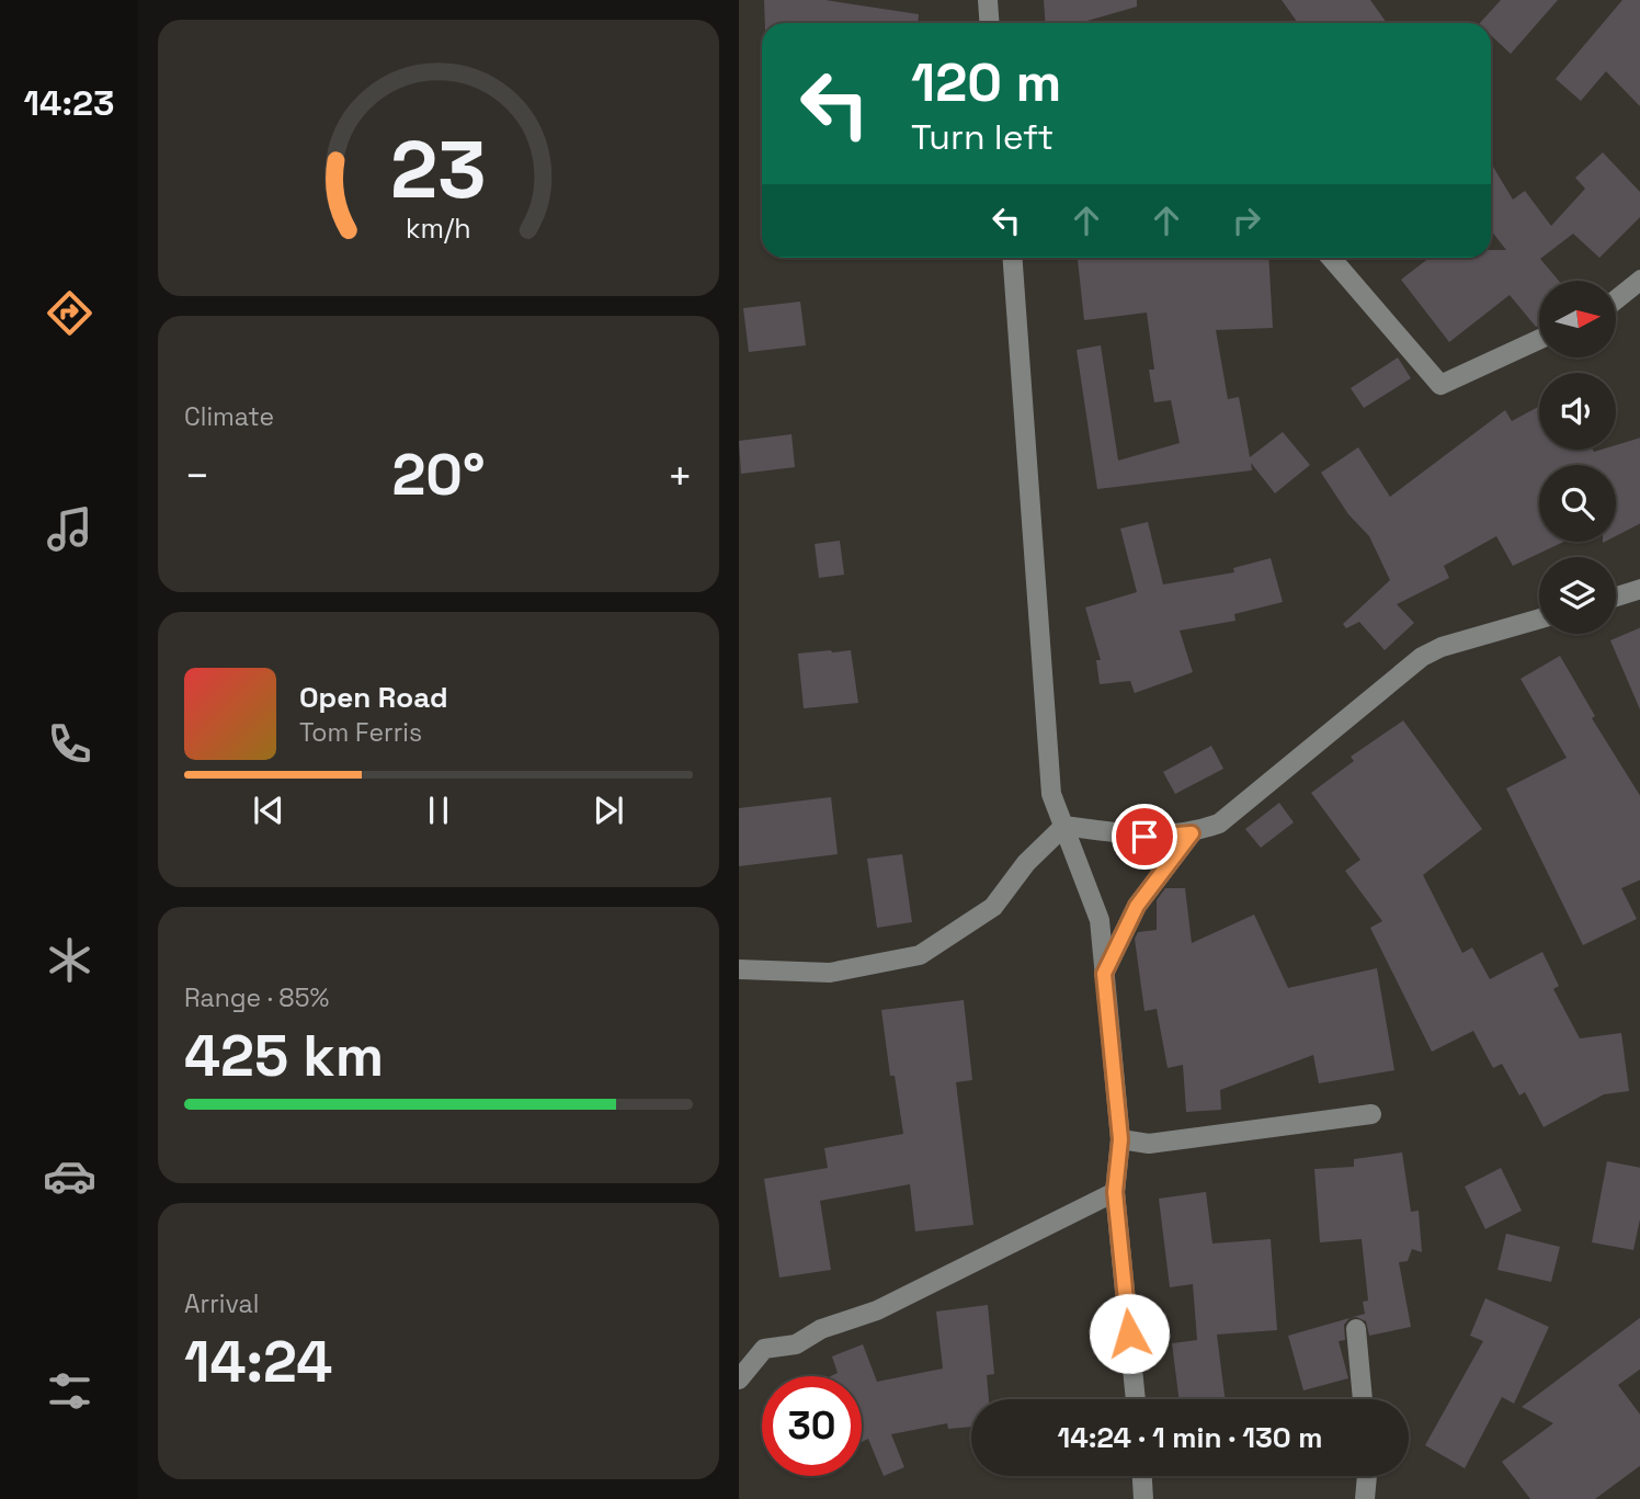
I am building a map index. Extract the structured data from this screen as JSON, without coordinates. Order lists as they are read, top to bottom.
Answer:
{
  "north": "right",
  "page": {
    "tabs": "14:23",
    "turn": ["120 m", "Turn left"],
    "tile": [
      "Climate",
      ["Range · 85%", "425 km"],
      ["Arrival", "14:24"]
    ],
    "heat": ["−", "20°", "+"],
    "song": ["Open Road", "Tom Ferris"],
    "limit": "30",
    "trip": "14:24 · 1 min · 130 m",
    "gauge": ["23", "km/h"]
  }
}
